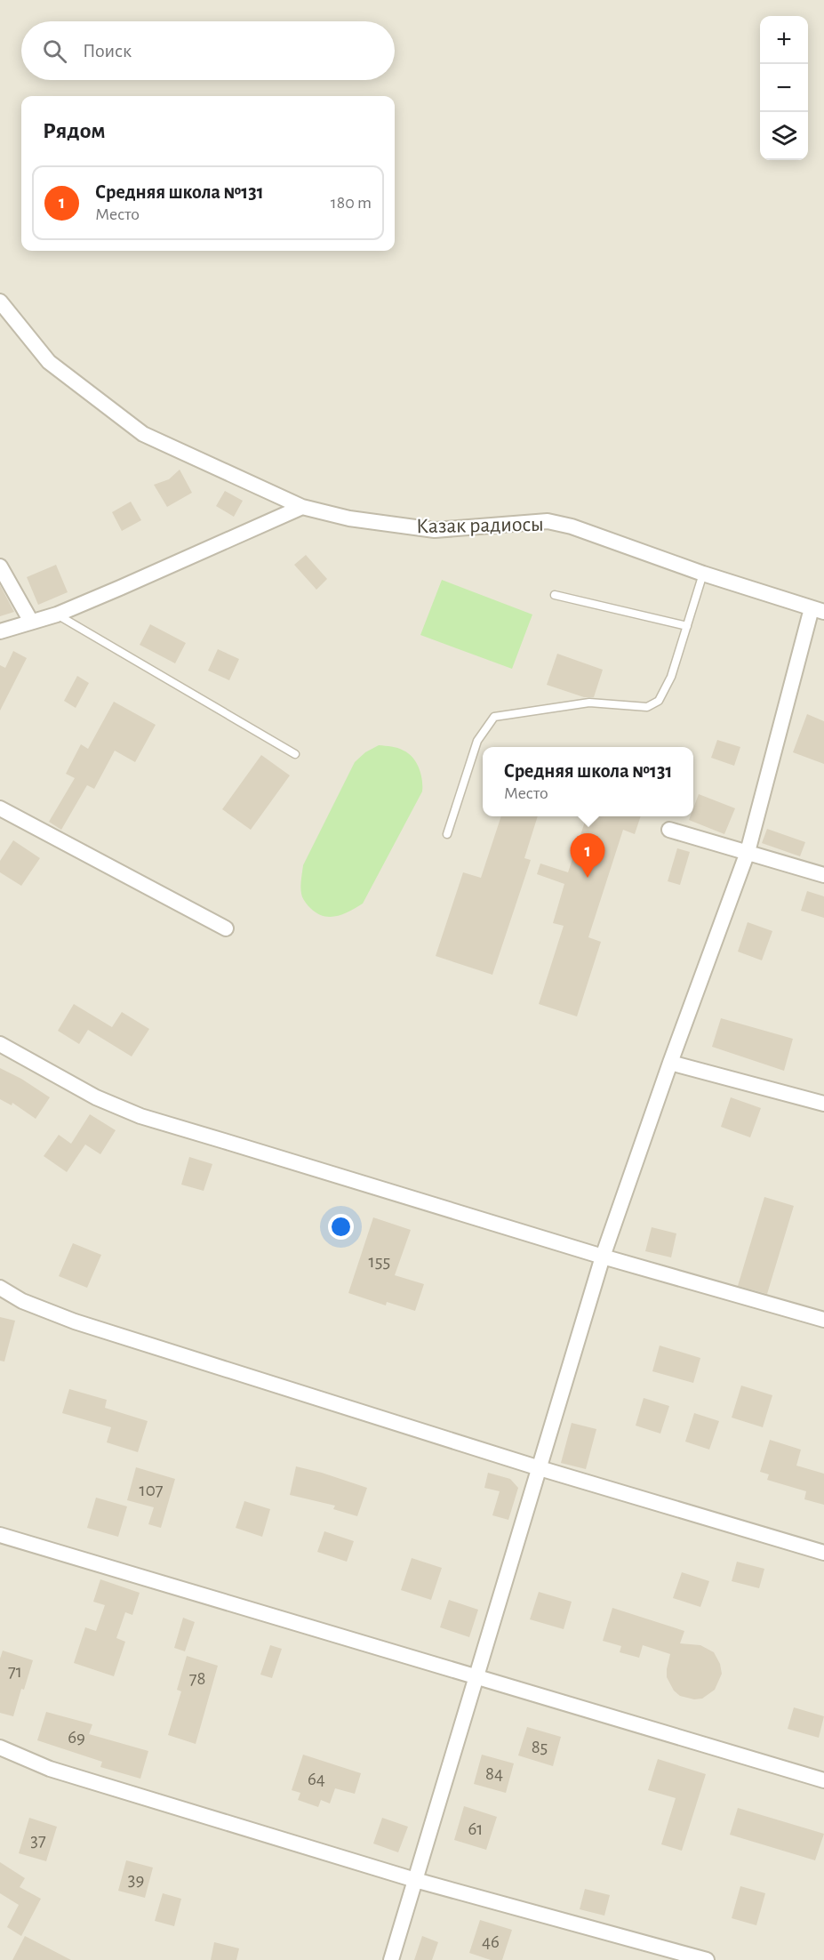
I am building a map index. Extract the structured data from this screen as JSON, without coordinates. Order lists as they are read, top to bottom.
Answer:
{
  "streets": {
    "street": ["Казак радиосы"]
  },
  "house_numbers": [
    "155",
    "107",
    "71",
    "78",
    "69",
    "85",
    "84",
    "64",
    "61",
    "37",
    "39",
    "46"
  ],
  "page": {
    "map_buttons": ["+", "−"],
    "search": "Поиск",
    "heading": "Рядом",
    "list": [
      {
        "mark": "1",
        "name": "Средняя школа №131",
        "note": "Место",
        "value": "180 m"
      }
    ],
    "popup": ["Средняя школа №131", "Место"],
    "pins": "1"
  }
}
